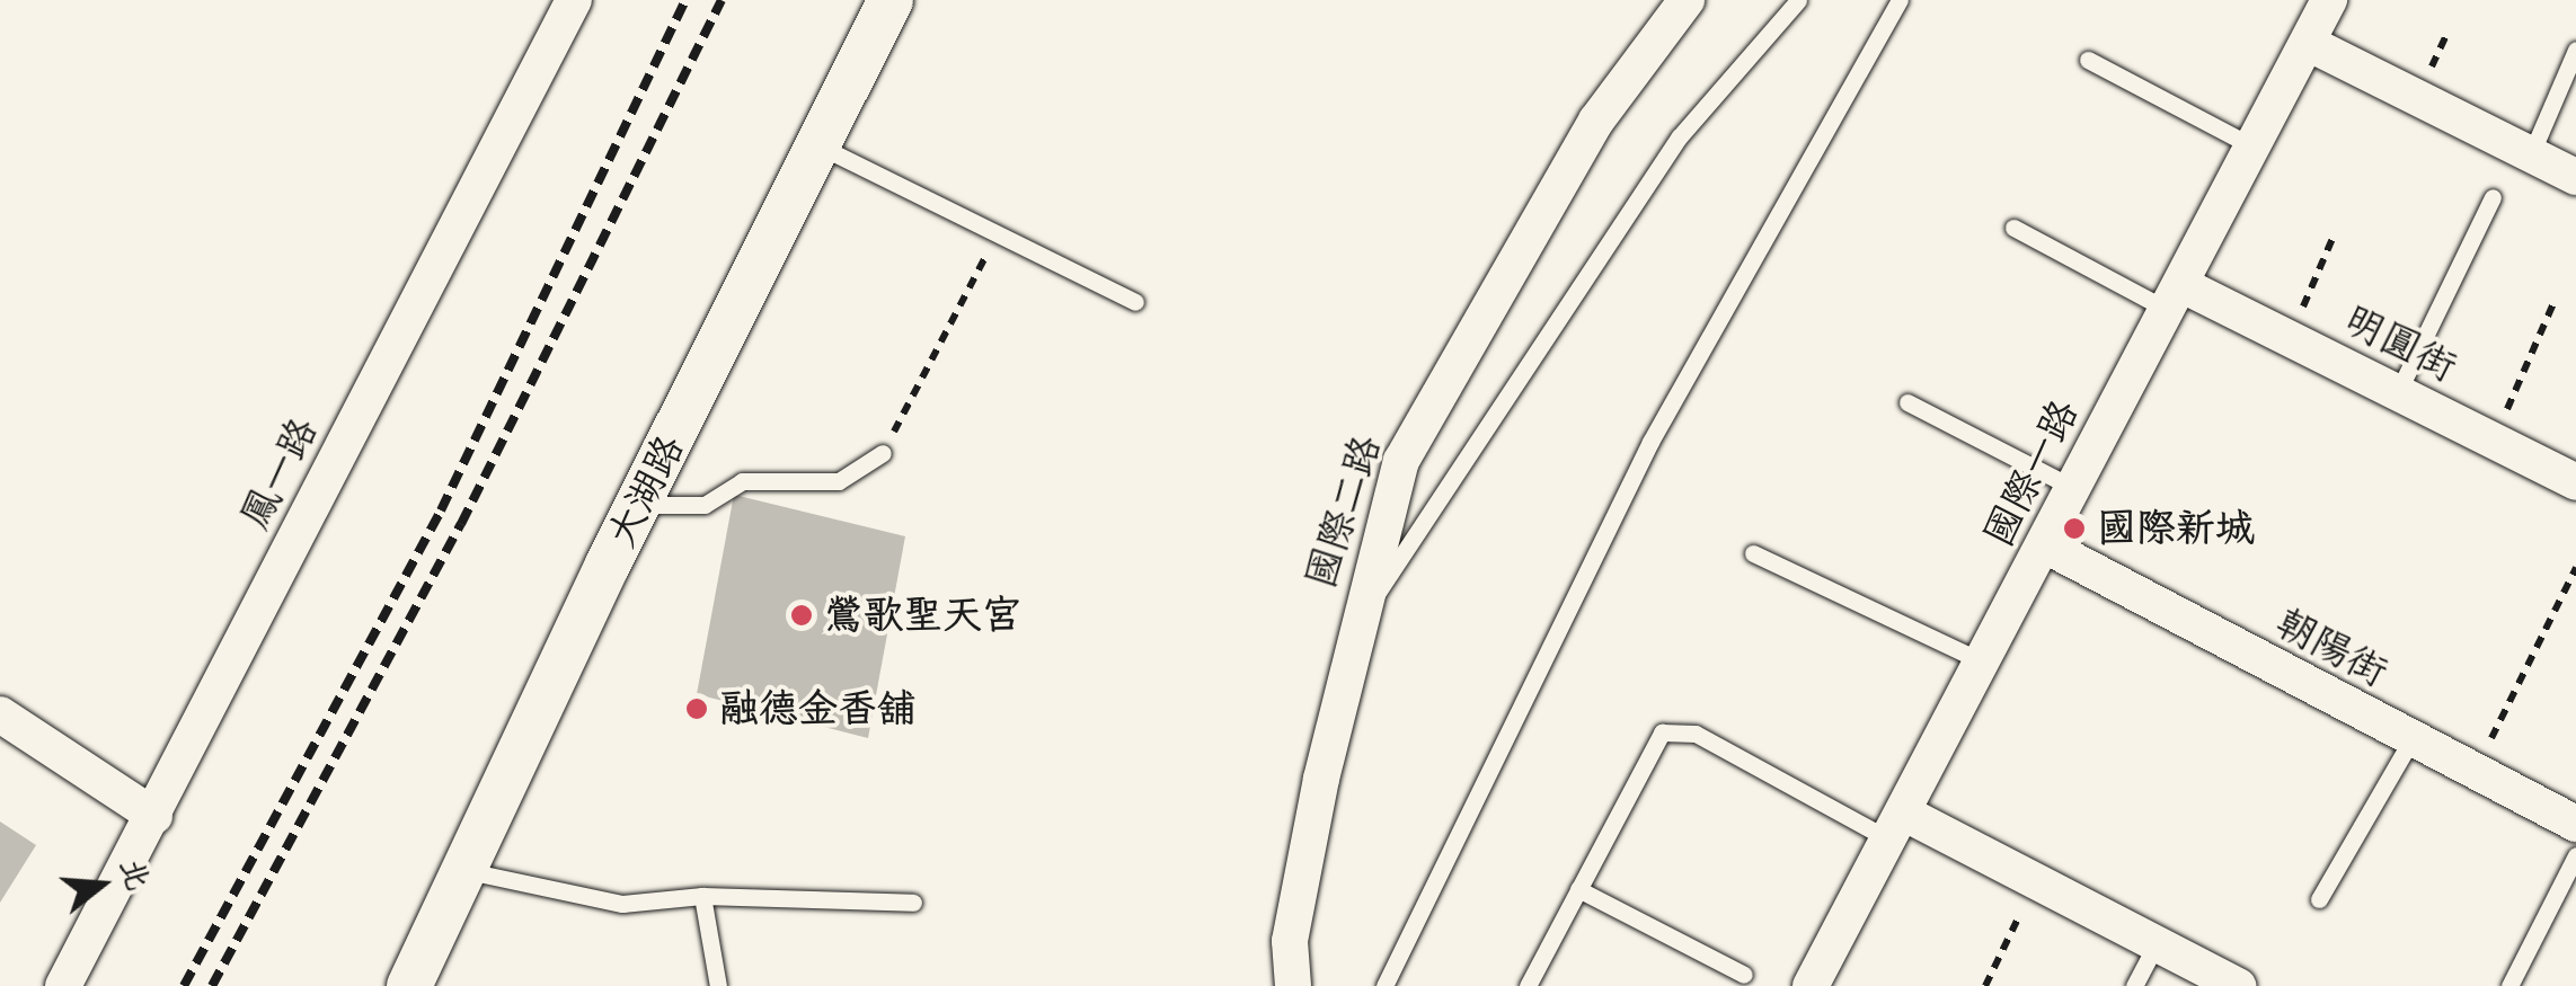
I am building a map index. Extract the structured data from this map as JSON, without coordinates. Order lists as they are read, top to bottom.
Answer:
{
  "streets": {
    "street": [
      "明圓街",
      "鳳一路",
      "國際一路",
      "大湖路",
      "國際二路",
      "朝陽街"
    ]
  },
  "crossings": [
    ["明圓街", "國際一路"],
    ["國際一路", "朝陽街"]
  ],
  "places": ["國際新城", "鶯歌聖天宮", "融德金香舖"],
  "north": "right"
}
